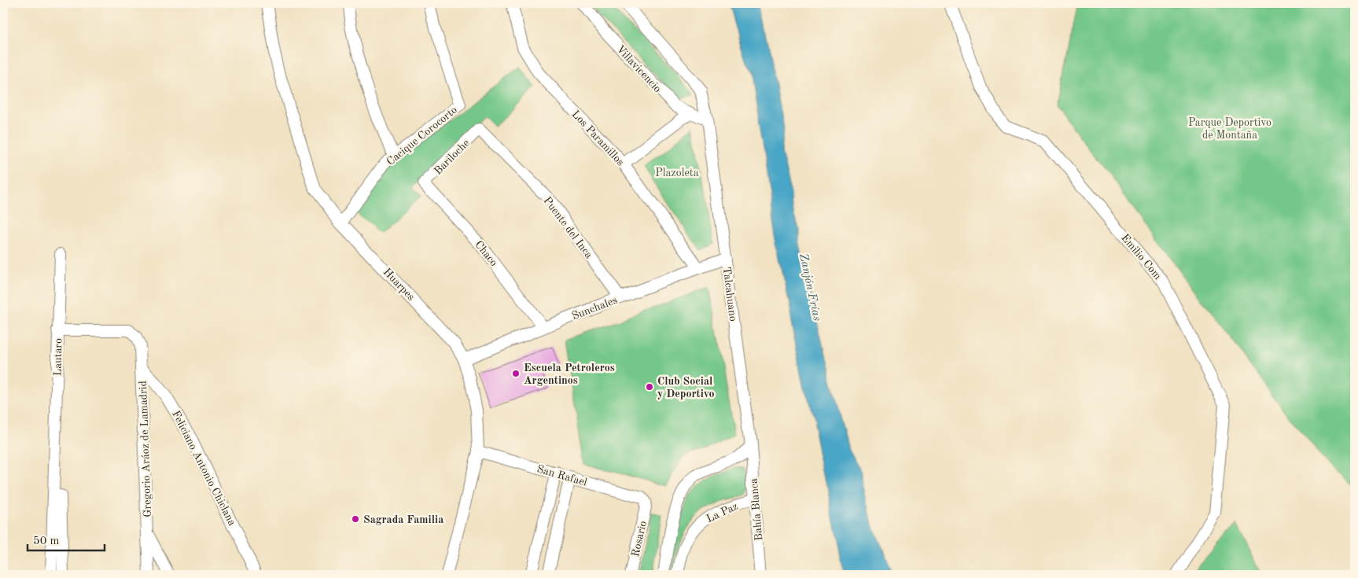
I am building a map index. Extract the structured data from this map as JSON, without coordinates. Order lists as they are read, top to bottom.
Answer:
{
  "streets": {
    "street": [
      "Villavicencio",
      "Cacique Corocorto",
      "Los Paramillos",
      "Bariloche",
      "Puente del Inca",
      "Chaco",
      "Emilio Com",
      "Huarpes",
      "Talcahuano",
      "Sunchales",
      "Lautaro",
      "Gregorio Aráoz de Lamadrid",
      "Feliciano Antonio Chiclana",
      "San Rafael",
      "Bahía Blanca",
      "La Paz",
      "Rosario"
    ]
  },
  "crossings": [
    ["Villavicencio", "Talcahuano"],
    ["Cacique Corocorto", "Huarpes"],
    ["Los Paramillos", "Sunchales"],
    ["Bariloche", "Puente del Inca"],
    ["Bariloche", "Chaco"],
    ["Puente del Inca", "Sunchales"],
    ["Chaco", "Sunchales"],
    ["Huarpes", "Sunchales"],
    ["Huarpes", "San Rafael"],
    ["Talcahuano", "Sunchales"],
    ["Talcahuano", "Bahía Blanca"],
    ["Lautaro", "Gregorio Aráoz de Lamadrid"],
    ["Gregorio Aráoz de Lamadrid", "Feliciano Antonio Chiclana"],
    ["San Rafael", "Rosario"],
    ["Bahía Blanca", "La Paz"]
  ],
  "water": ["Zanjón Frías"],
  "parks": ["Parque Deportivo de Montaña", "Plazoleta"],
  "places": ["Escuela Petroleros Argentinos", "Club Social y Deportivo", "Sagrada Familia"],
  "scale_bar": "50 m"
}
